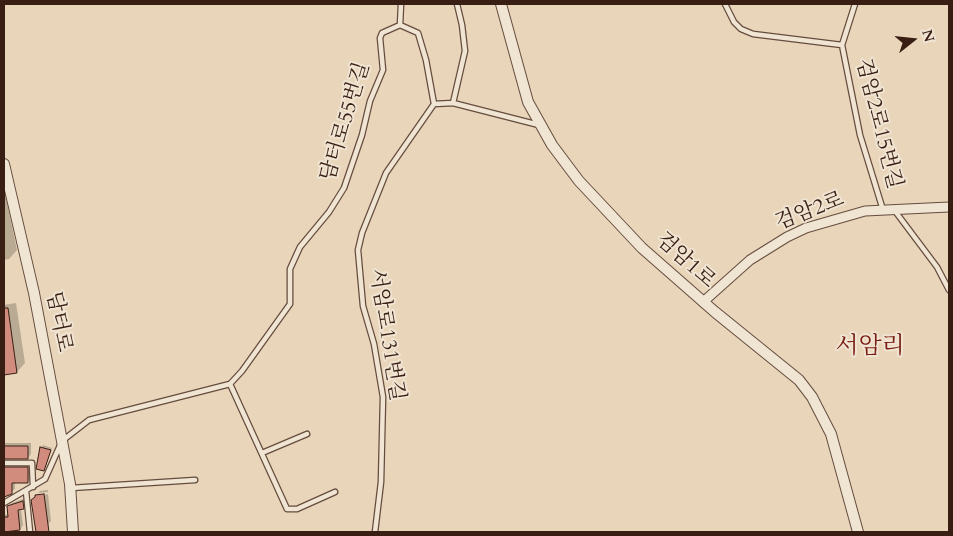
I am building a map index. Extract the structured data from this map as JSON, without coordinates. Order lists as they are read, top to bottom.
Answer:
{
  "streets": {
    "street": ["검암2로", "검암1로", "담터로"],
    "lane": ["담터로55번길", "검암2로15번길", "서암로131번길"]
  },
  "crossings": [
    ["검암2로15번길", "검암2로"],
    ["검암2로", "검암1로"]
  ],
  "districts": ["서암리"],
  "north": "right"
}
